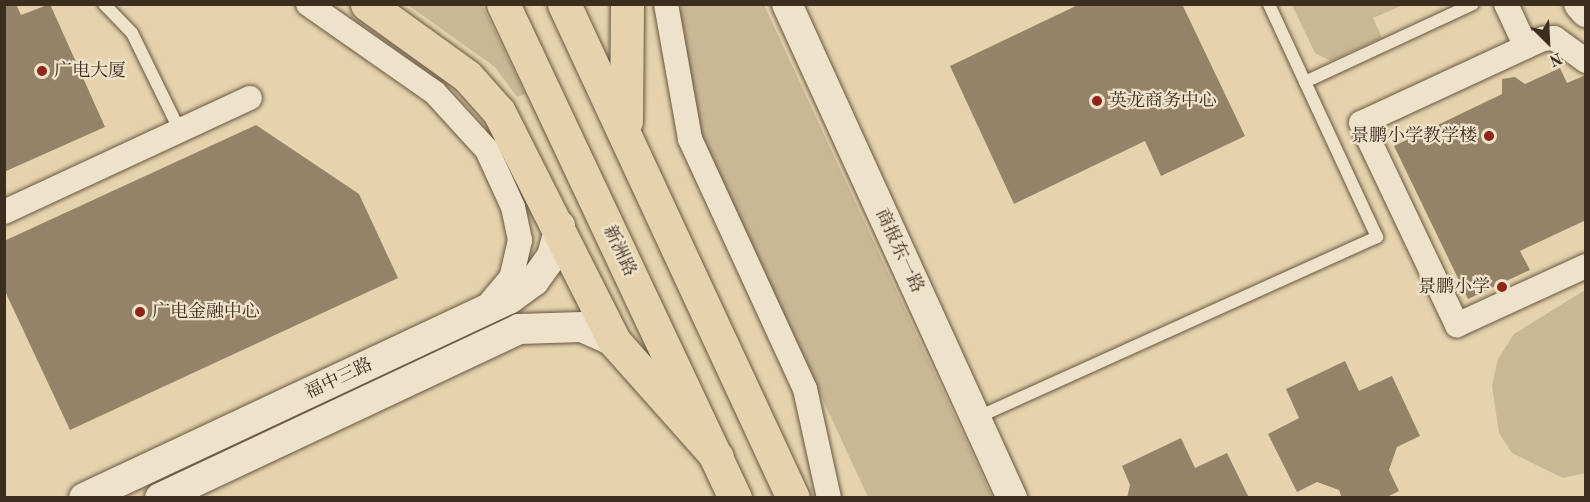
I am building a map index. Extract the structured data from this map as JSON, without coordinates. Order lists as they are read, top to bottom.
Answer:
{
  "streets": {
    "main road": ["新洲路"],
    "street": ["商报东一路", "福中三路"]
  },
  "places": [
    "广电大厦",
    "英龙商务中心",
    "景鹏小学教学楼",
    "景鹏小学",
    "广电金融中心"
  ],
  "north": "bottom right"
}
